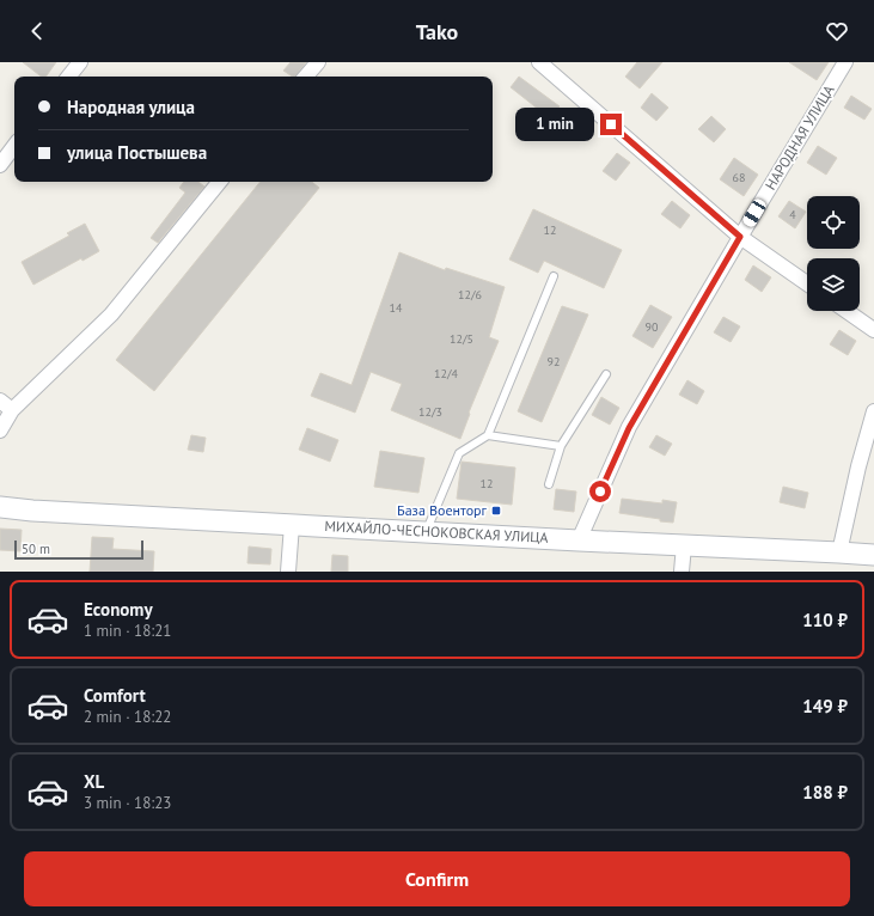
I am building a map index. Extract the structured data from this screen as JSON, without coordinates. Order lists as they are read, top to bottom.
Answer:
{
  "streets": {
    "main road": ["МИХАЙЛО-ЧЕСНОКОВСКАЯ УЛИЦА"],
    "street": ["НАРОДНАЯ УЛИЦА"]
  },
  "crossings": [
    ["НАРОДНАЯ УЛИЦА", "МИХАЙЛО-ЧЕСНОКОВСКАЯ УЛИЦА"]
  ],
  "places": {
    "transit": ["База Военторг"]
  },
  "house_numbers": [
    "68",
    "4",
    "12",
    "12/6",
    "14",
    "90",
    "12/5",
    "92",
    "12/4",
    "12/3",
    "12"
  ],
  "scale_bar": "50 m",
  "page": {
    "header": "Tako",
    "banner": ["Народная улица", "улица Постышева"],
    "bubble": "1 min",
    "scale": "50 m",
    "list": [
      {
        "name": "Economy",
        "note": "1 min · 18:21",
        "value": "110 ₽"
      },
      {
        "name": "Comfort",
        "note": "2 min · 18:22",
        "value": "149 ₽"
      },
      {
        "name": "XL",
        "note": "3 min · 18:23",
        "value": "188 ₽"
      }
    ],
    "buttons": "Confirm"
  }
}
